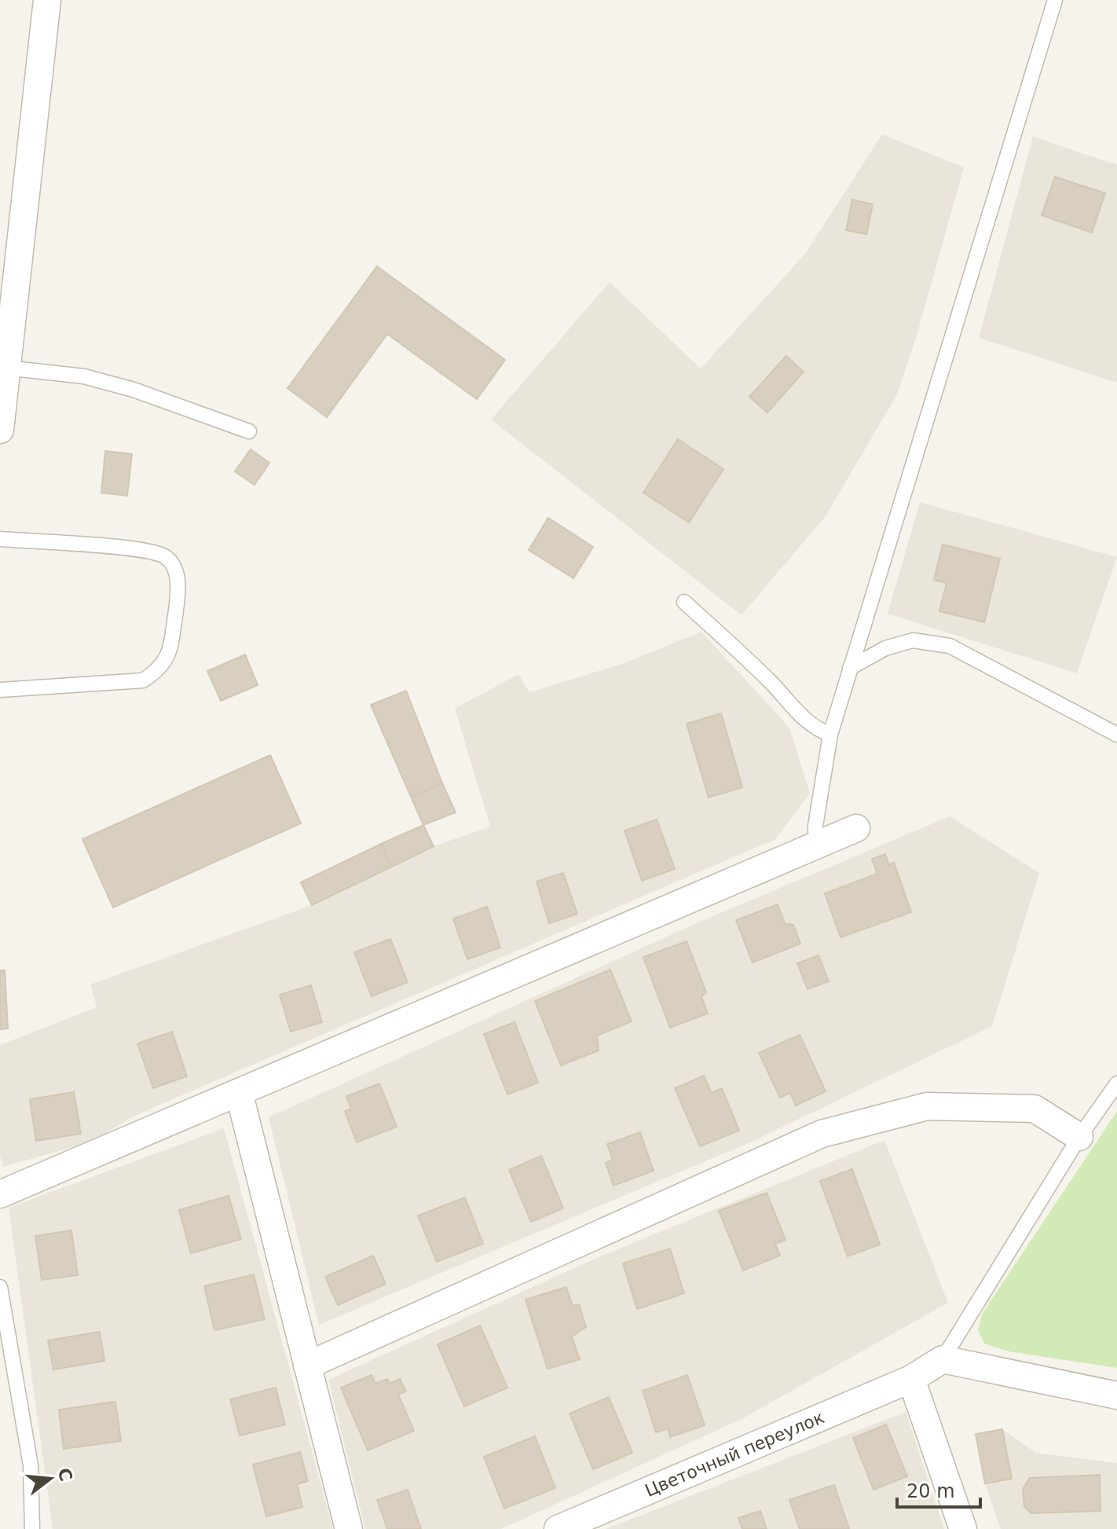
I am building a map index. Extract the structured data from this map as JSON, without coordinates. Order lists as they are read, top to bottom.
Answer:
{
  "streets": {
    "street": ["Цветочный переулок"]
  },
  "scale_bar": "20 m",
  "north": "right"
}
